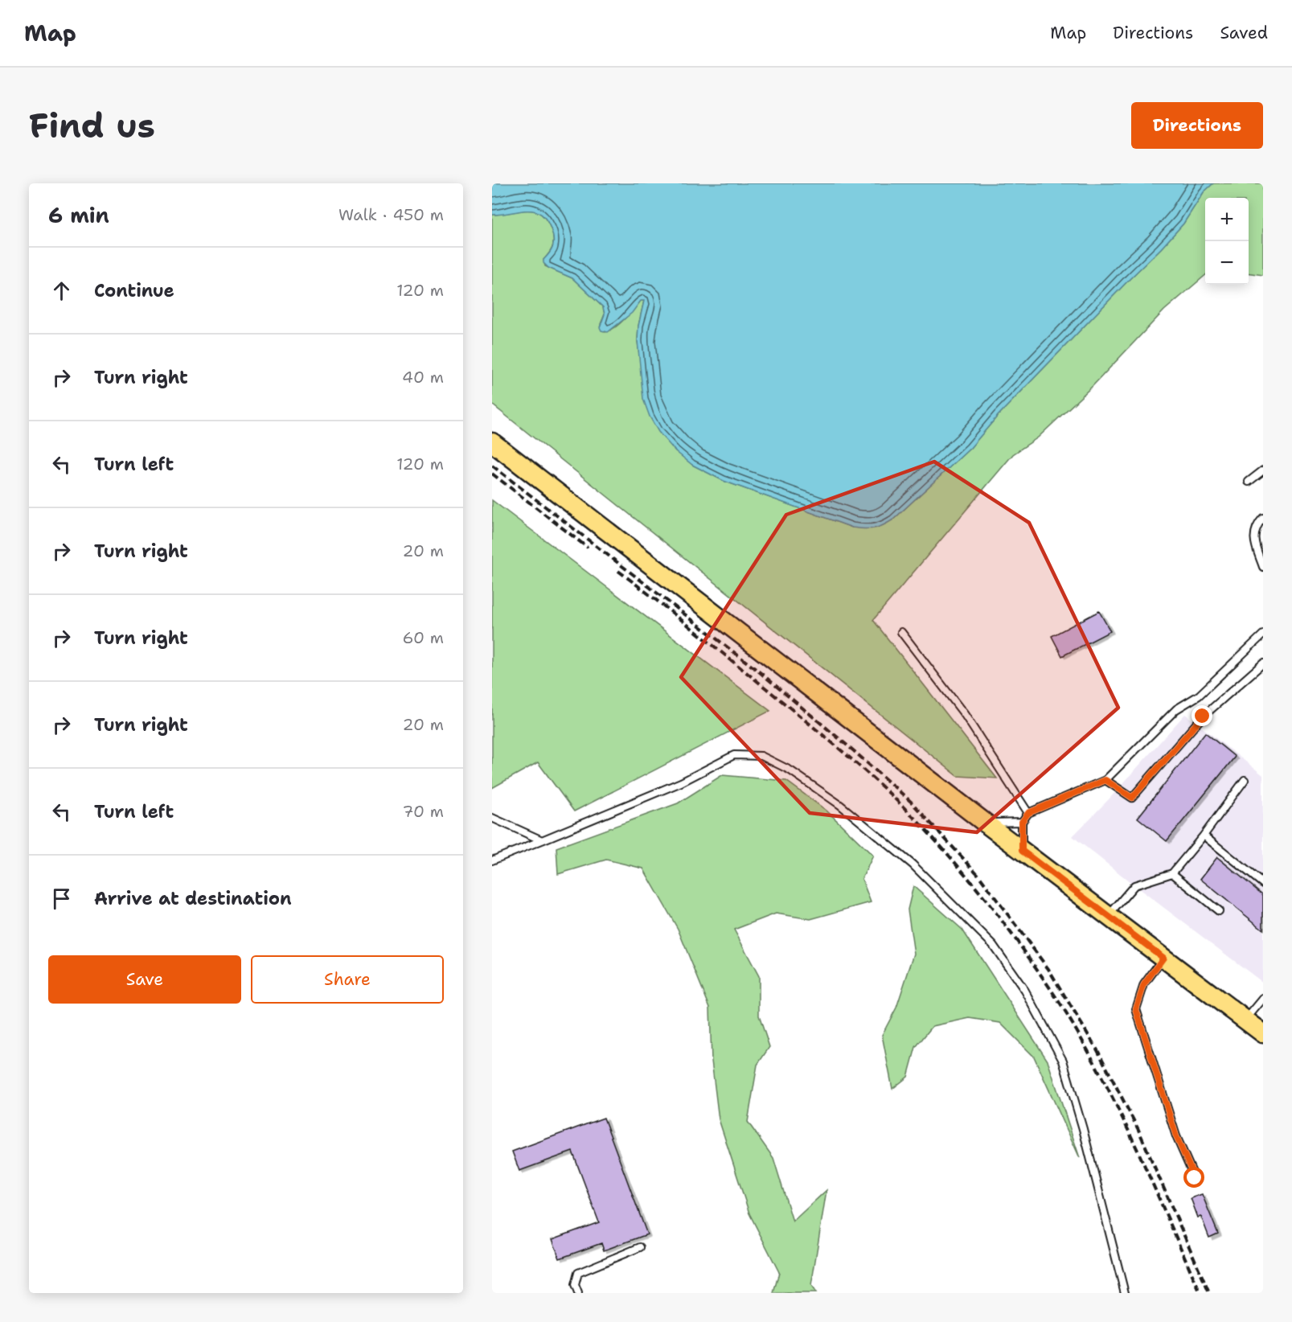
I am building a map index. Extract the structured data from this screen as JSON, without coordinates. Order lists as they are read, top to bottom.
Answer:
{
  "page": {
    "header": "Map",
    "nav": ["Map", "Directions", "Saved"],
    "buttons": [
      "Directions",
      ["Save", "Share"]
    ],
    "title": "Find us",
    "heading": ["6 min", "Walk · 450 m"],
    "map_buttons": ["+", "−"],
    "list": [
      ["Continue", "120 m"],
      ["Turn right", "40 m"],
      ["Turn left", "120 m"],
      ["Turn right", "20 m"],
      ["Turn right", "60 m"],
      ["Turn right", "20 m"],
      ["Turn left", "70 m"],
      "Arrive at destination"
    ]
  }
}
